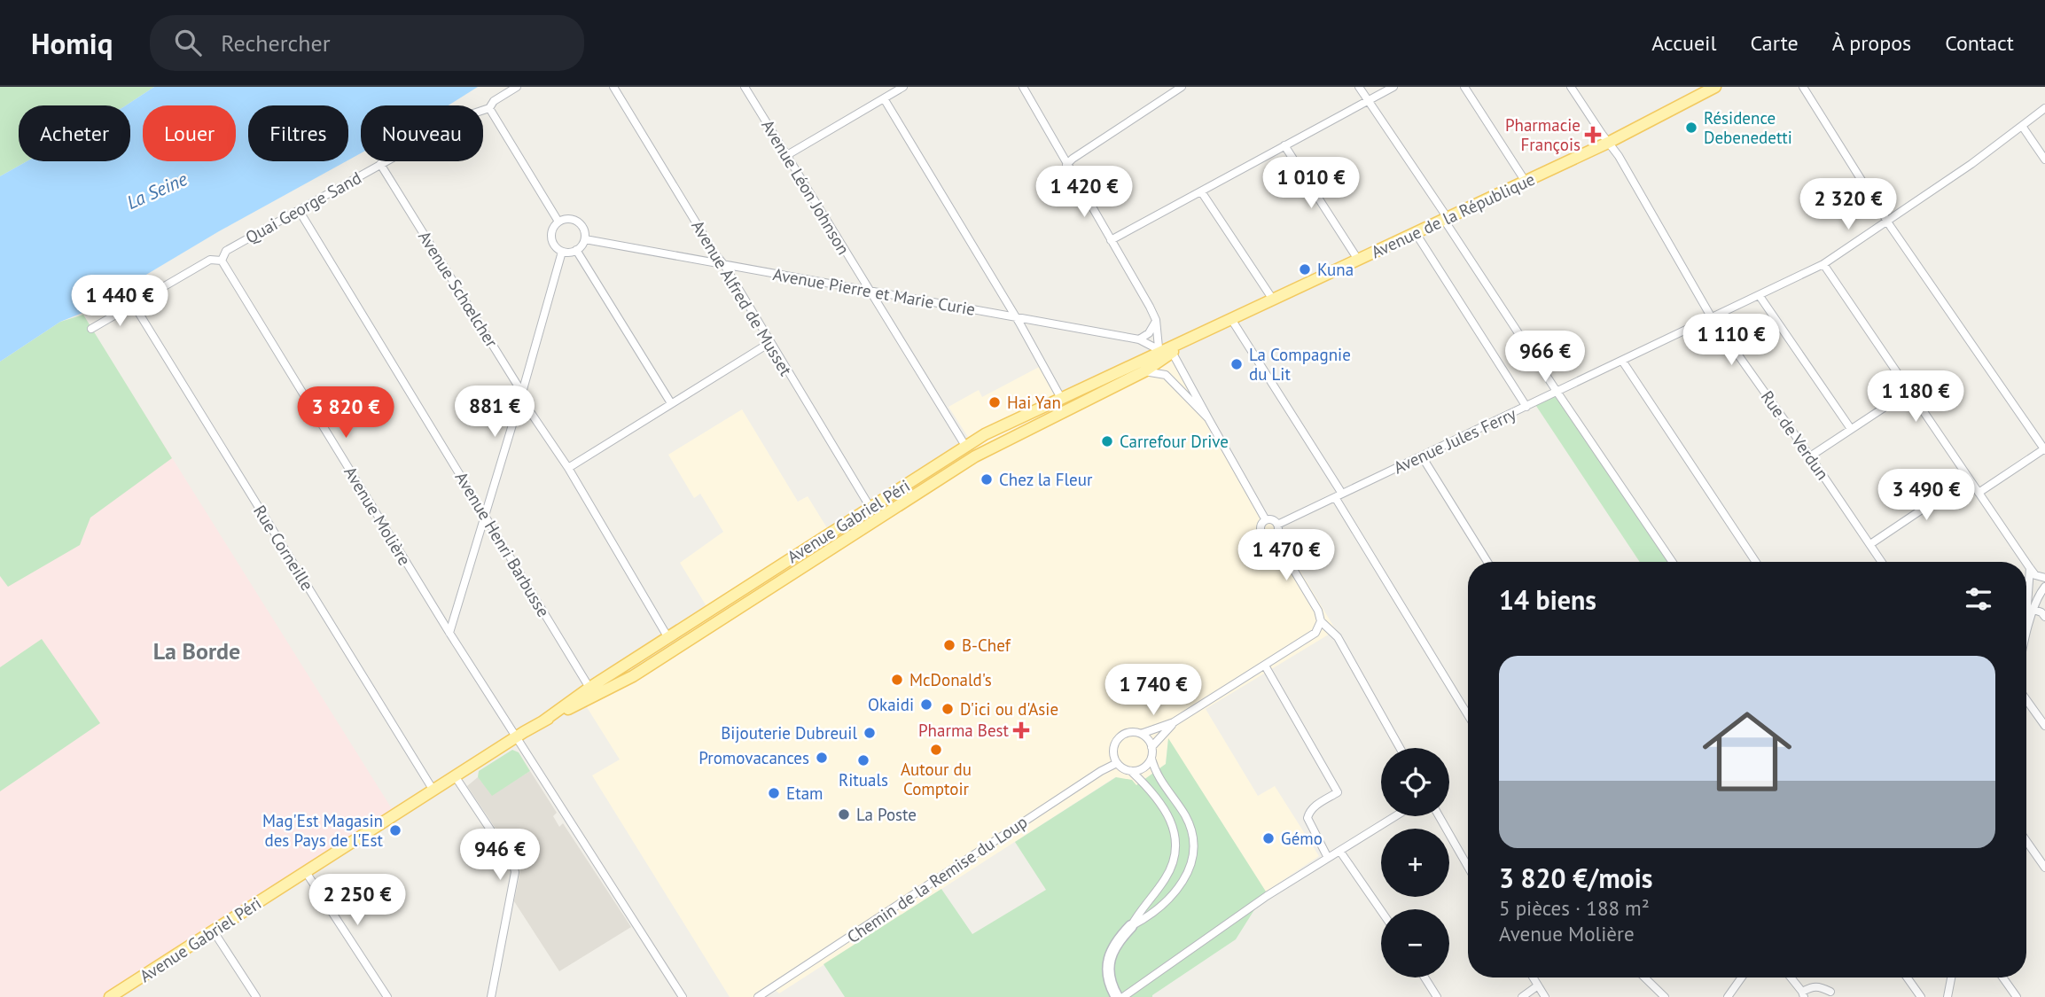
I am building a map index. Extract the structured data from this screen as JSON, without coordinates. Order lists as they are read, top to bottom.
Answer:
{
  "streets": {
    "main road": ["Avenue de la République", "Avenue Gabriel Péri"],
    "street": [
      "Avenue Léon Johnson",
      "Quai George Sand",
      "Avenue Schœlcher",
      "Avenue Pierre et Marie Curie",
      "Avenue Alfred de Musset",
      "Rue de Verdun",
      "Avenue Jules Ferry",
      "Avenue Molière",
      "Avenue Henri Barbusse",
      "Rue Corneille",
      "Chemin de la Remise du Loup"
    ]
  },
  "crossings": [
    ["Avenue Léon Johnson", "Avenue Pierre et Marie Curie"],
    ["Avenue Léon Johnson", "Avenue Gabriel Péri"],
    ["Quai George Sand", "Avenue Schœlcher"],
    ["Quai George Sand", "Avenue Molière"],
    ["Quai George Sand", "Avenue Henri Barbusse"],
    ["Quai George Sand", "Rue Corneille"],
    ["Avenue de la République", "Avenue Pierre et Marie Curie"],
    ["Avenue de la République", "Rue de Verdun"],
    ["Avenue de la République", "Avenue Gabriel Péri"],
    ["Avenue Schœlcher", "Avenue Gabriel Péri"],
    ["Avenue Pierre et Marie Curie", "Avenue Alfred de Musset"],
    ["Avenue Pierre et Marie Curie", "Avenue Gabriel Péri"],
    ["Avenue Alfred de Musset", "Avenue Gabriel Péri"],
    ["Rue de Verdun", "Avenue Jules Ferry"],
    ["Avenue Molière", "Avenue Gabriel Péri"],
    ["Avenue Gabriel Péri", "Avenue Henri Barbusse"],
    ["Avenue Gabriel Péri", "Rue Corneille"]
  ],
  "districts": ["La Borde"],
  "water": ["La Seine"],
  "places": {
    "other": [
      "Résidence Debenedetti",
      "Kuna",
      "La Compagnie du Lit",
      "Hai Yan",
      "Carrefour Drive",
      "Chez la Fleur",
      "B-Chef",
      "McDonald's",
      "Okaidi",
      "D'ici ou d'Asie",
      "Bijouterie Dubreuil",
      "Autour du Comptoir",
      "Promovacances",
      "Rituals",
      "Etam",
      "La Poste",
      "Mag'Est Magasin des Pays de l'Est",
      "Gémo"
    ],
    "health": ["Pharmacie François", "Pharma Best"]
  },
  "page": {
    "header": "Homiq",
    "search": "Rechercher",
    "nav": [
      "Accueil",
      "Carte",
      "À propos",
      "Contact"
    ],
    "chip": [
      "Acheter",
      "Louer",
      "Filtres",
      "Nouveau"
    ],
    "price": [
      "1 010 €",
      "1 420 €",
      "2 320 €",
      "1 440 €",
      "1 110 €",
      "966 €",
      "1 180 €",
      "881 €",
      "3 820 €",
      "3 490 €",
      "1 470 €",
      "1 740 €",
      "946 €",
      "2 250 €"
    ],
    "heading": "14 biens",
    "list": [
      {
        "name": "3 820 €/mois",
        "note": "5 pièces · 188 m² · Avenue Molière"
      }
    ],
    "map_buttons": ["+", "−"]
  }
}
